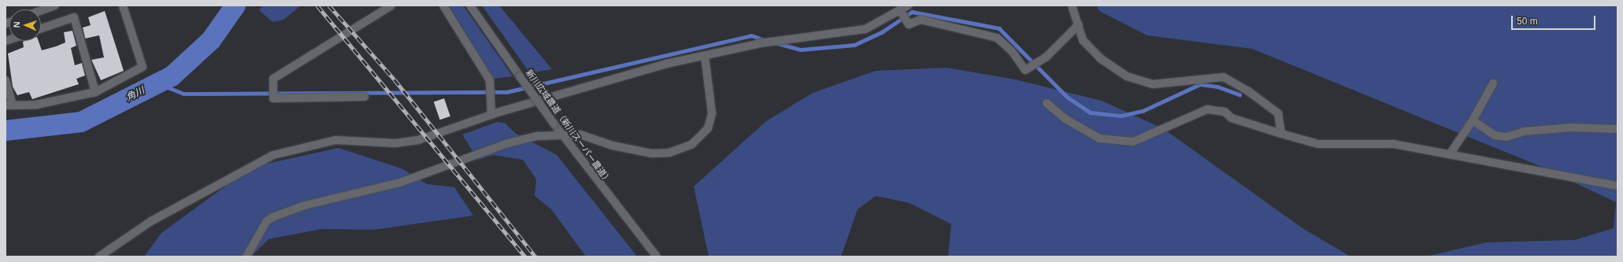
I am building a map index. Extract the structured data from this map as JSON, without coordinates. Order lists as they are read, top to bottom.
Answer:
{
  "streets": {
    "street": ["新川広域農道（新川スーパー農道）"]
  },
  "water": ["角川"],
  "scale_bar": "50 m",
  "north": "left"
}
